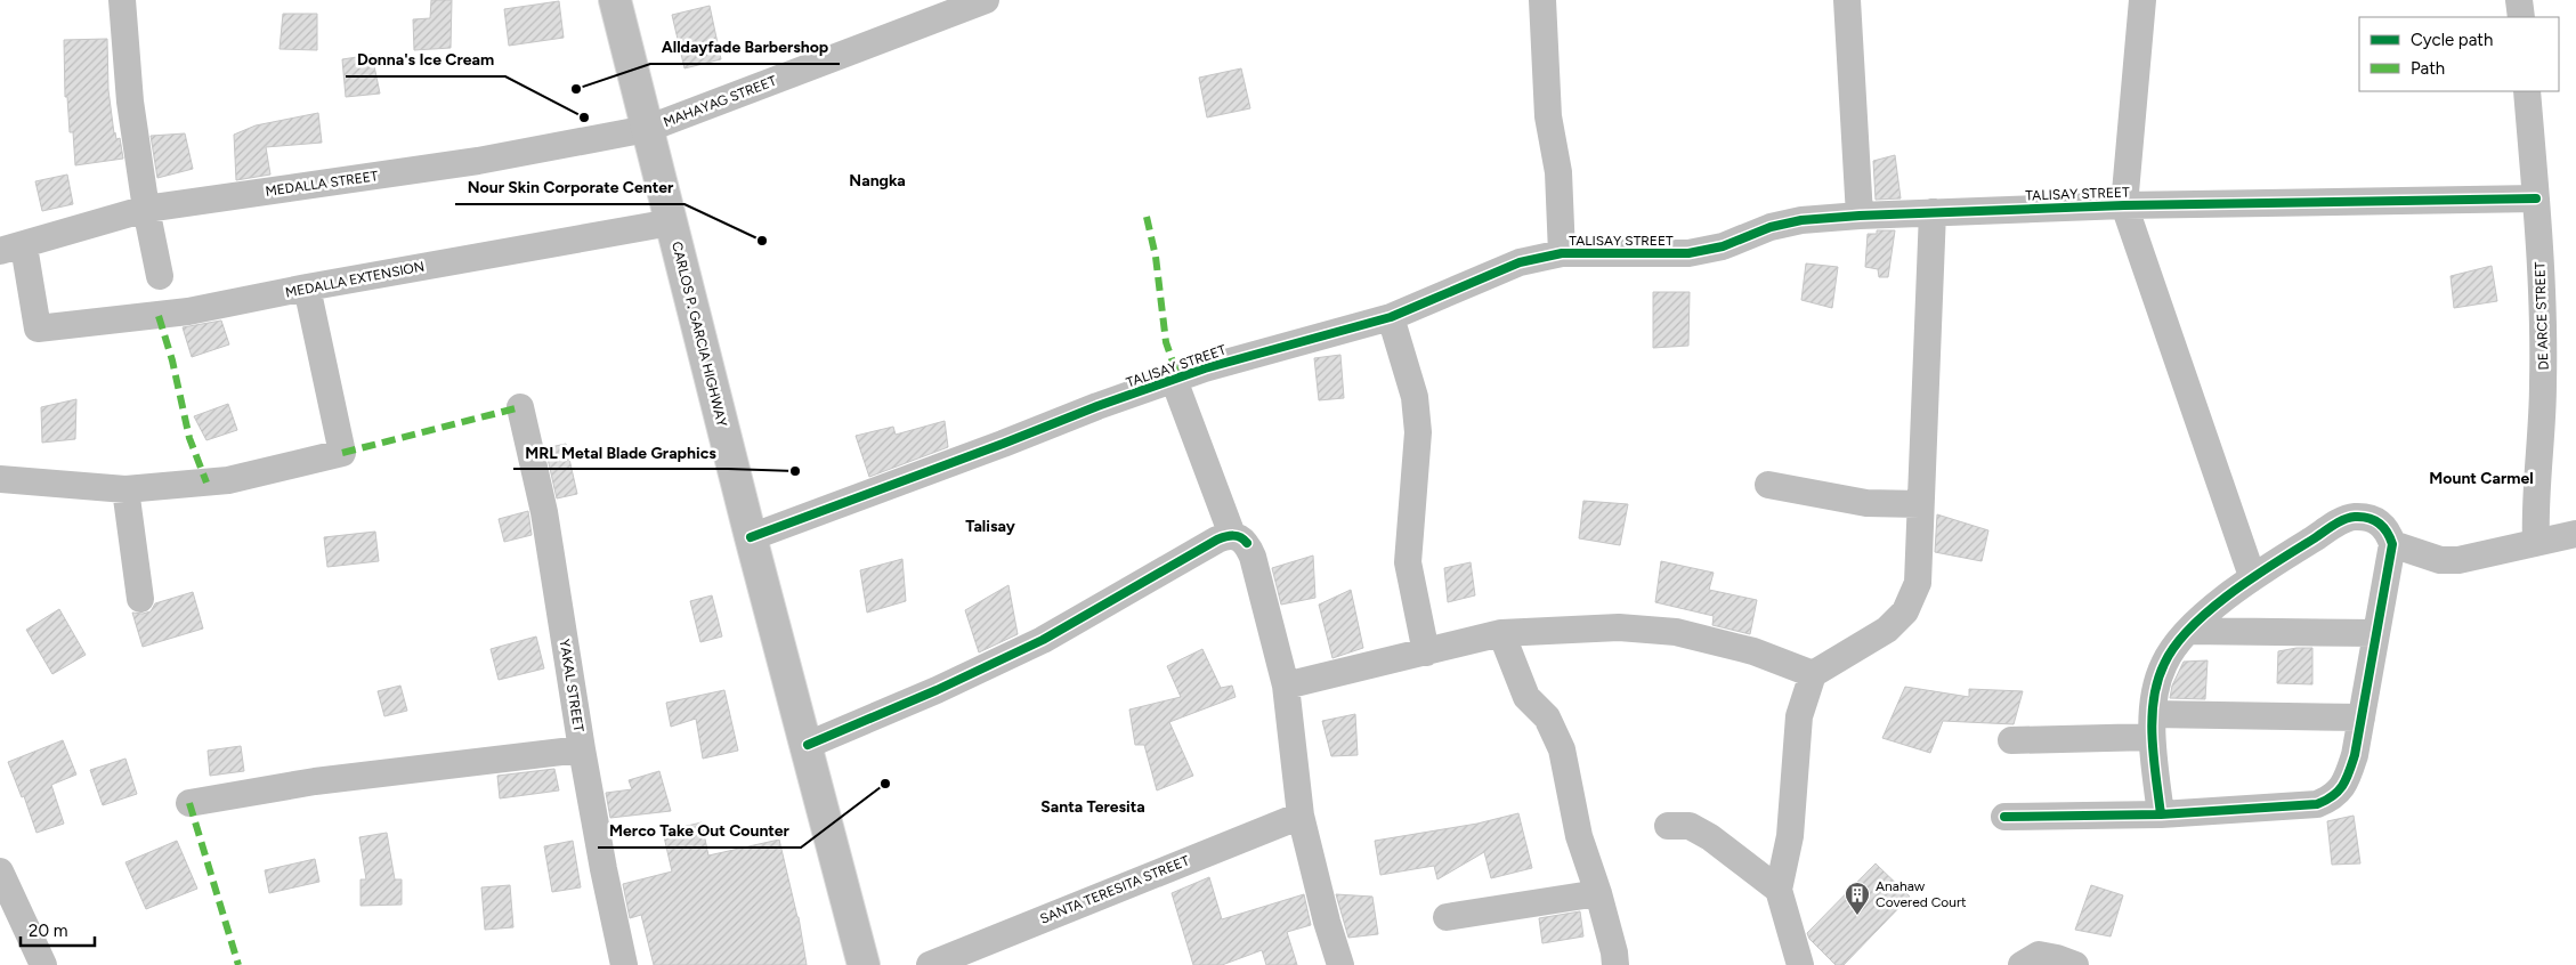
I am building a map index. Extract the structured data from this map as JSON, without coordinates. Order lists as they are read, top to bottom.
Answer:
{
  "streets": {
    "highway": ["CARLOS P. GARCIA HIGHWAY"],
    "street": [
      "MAHAYAG STREET",
      "MEDALLA STREET",
      "TALISAY STREET",
      "MEDALLA EXTENSION",
      "DE ARCE STREET",
      "YAKAL STREET",
      "SANTA TERESITA STREET"
    ]
  },
  "crossings": [
    ["MAHAYAG STREET", "MEDALLA STREET"],
    ["MAHAYAG STREET", "CARLOS P. GARCIA HIGHWAY"],
    ["MEDALLA STREET", "MEDALLA EXTENSION"],
    ["MEDALLA STREET", "CARLOS P. GARCIA HIGHWAY"],
    ["TALISAY STREET", "DE ARCE STREET"],
    ["TALISAY STREET", "CARLOS P. GARCIA HIGHWAY"],
    ["MEDALLA EXTENSION", "CARLOS P. GARCIA HIGHWAY"]
  ],
  "districts": [
    "Nangka",
    "Mount Carmel",
    "Talisay",
    "Santa Teresita"
  ],
  "places": {
    "other": [
      "Alldayfade Barbershop",
      "Donna's Ice Cream",
      "Nour Skin Corporate Center",
      "MRL Metal Blade Graphics",
      "Merco Take Out Counter"
    ],
    "building": ["Anahaw Covered Court"]
  },
  "legend": ["Cycle path", "Path"],
  "scale_bar": "20 m"
}
